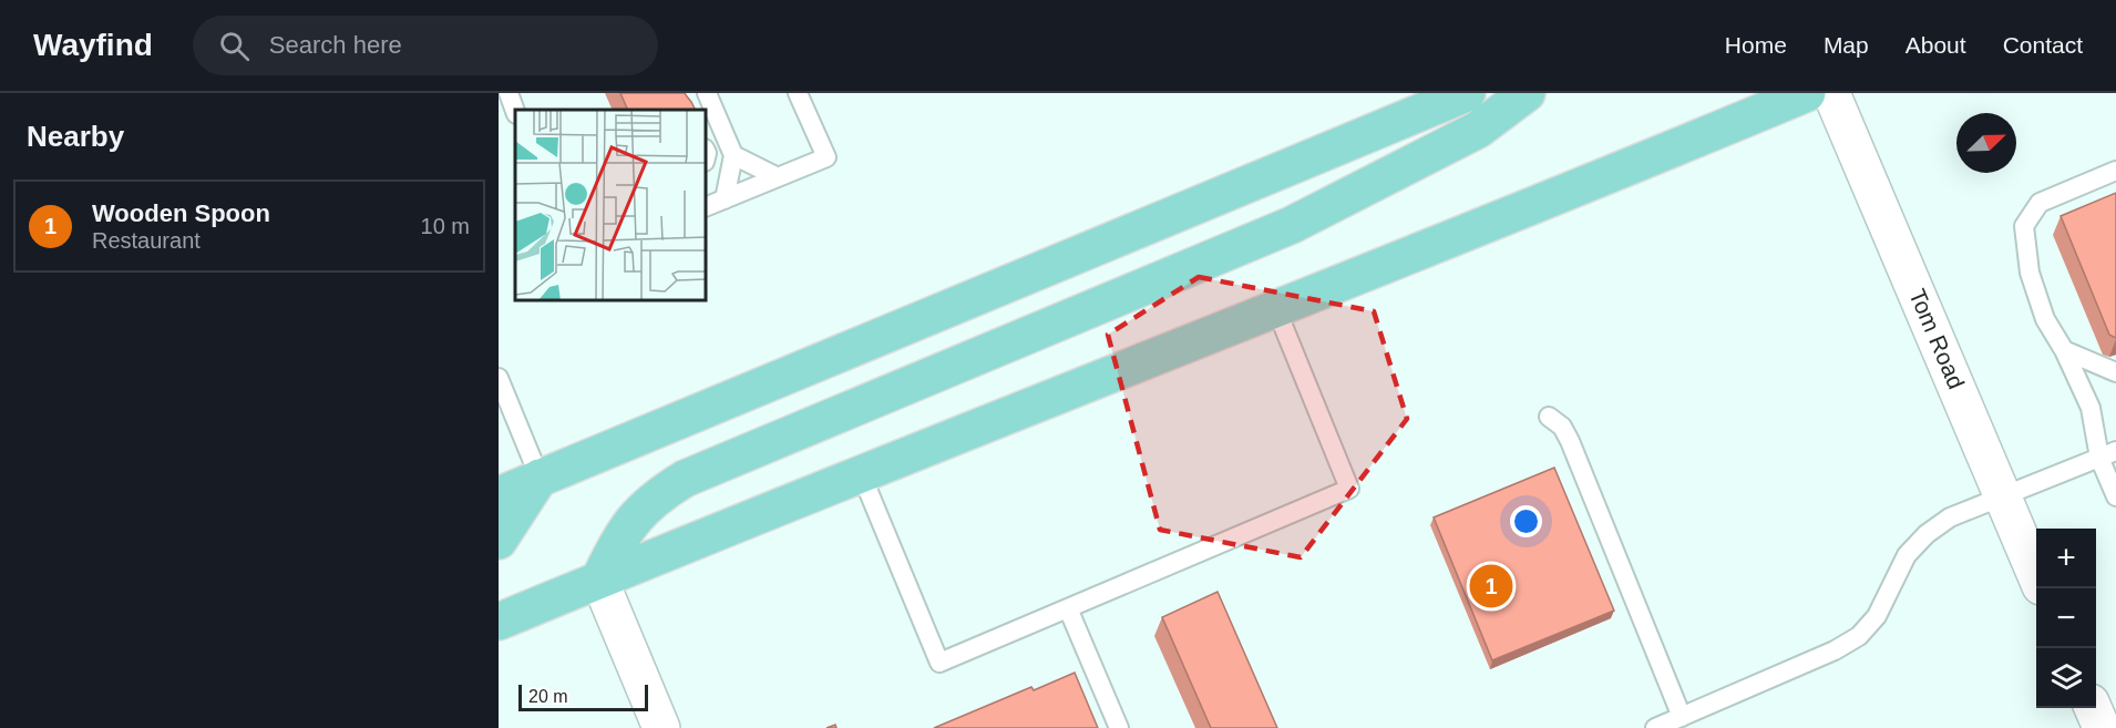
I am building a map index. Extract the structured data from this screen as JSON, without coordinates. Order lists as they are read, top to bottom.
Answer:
{
  "streets": {
    "street": ["Tom Road"]
  },
  "scale_bar": "20 m",
  "north": "top right",
  "page": {
    "header": "Wayfind",
    "search": "Search here",
    "nav": [
      "Home",
      "Map",
      "About",
      "Contact"
    ],
    "heading": "Nearby",
    "list": [
      {
        "mark": "1",
        "name": "Wooden Spoon",
        "note": "Restaurant",
        "value": "10 m"
      }
    ],
    "map_buttons": ["+", "−"],
    "pins": "1",
    "scale": "20 m"
  }
}
